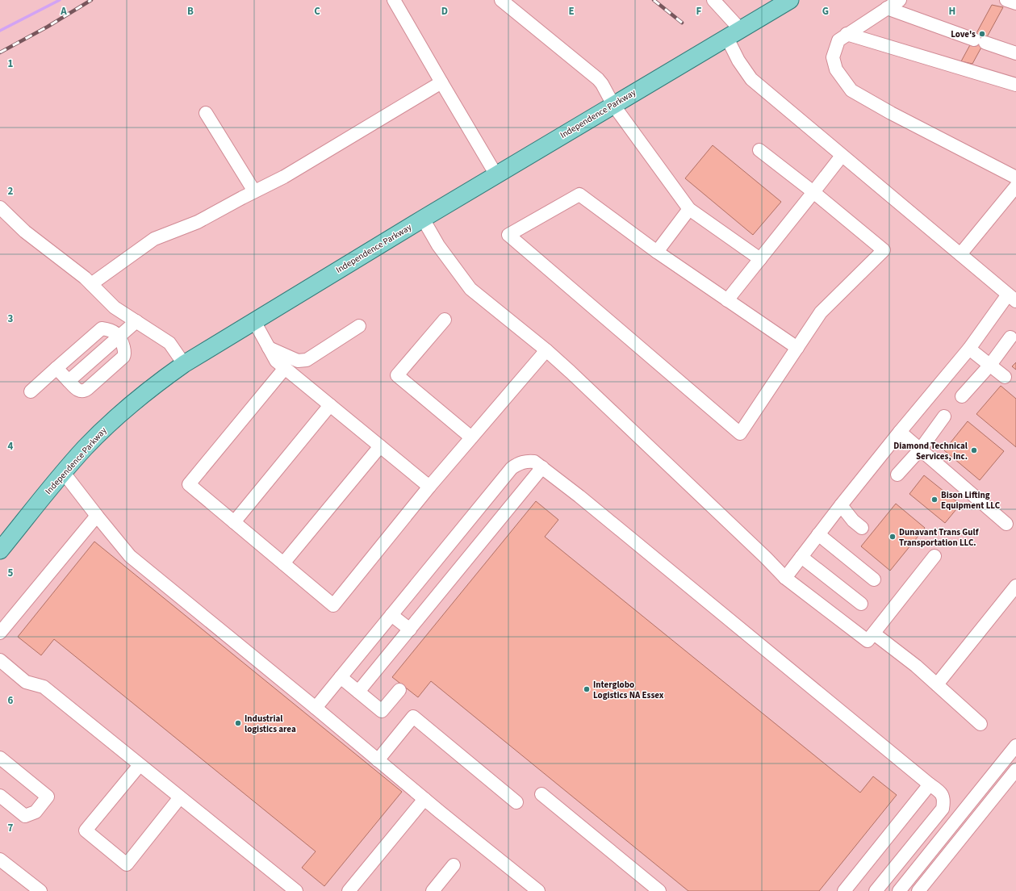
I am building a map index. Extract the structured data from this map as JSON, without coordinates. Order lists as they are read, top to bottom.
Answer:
{
  "streets": {
    "main road": ["Independence Parkway"]
  },
  "places": [
    "Love's",
    "Diamond Technical Services, Inc.",
    "Bison Lifting Equipment LLC",
    "Dunavant Trans Gulf Transportation LLC.",
    "Interglobo Logistics NA Essex",
    "Industrial logistics area"
  ],
  "grid": {
    "columns": [
      "A",
      "B",
      "C",
      "D",
      "E",
      "F",
      "G",
      "H"
    ],
    "rows": [
      "1",
      "2",
      "3",
      "4",
      "5",
      "6",
      "7"
    ]
  }
}
